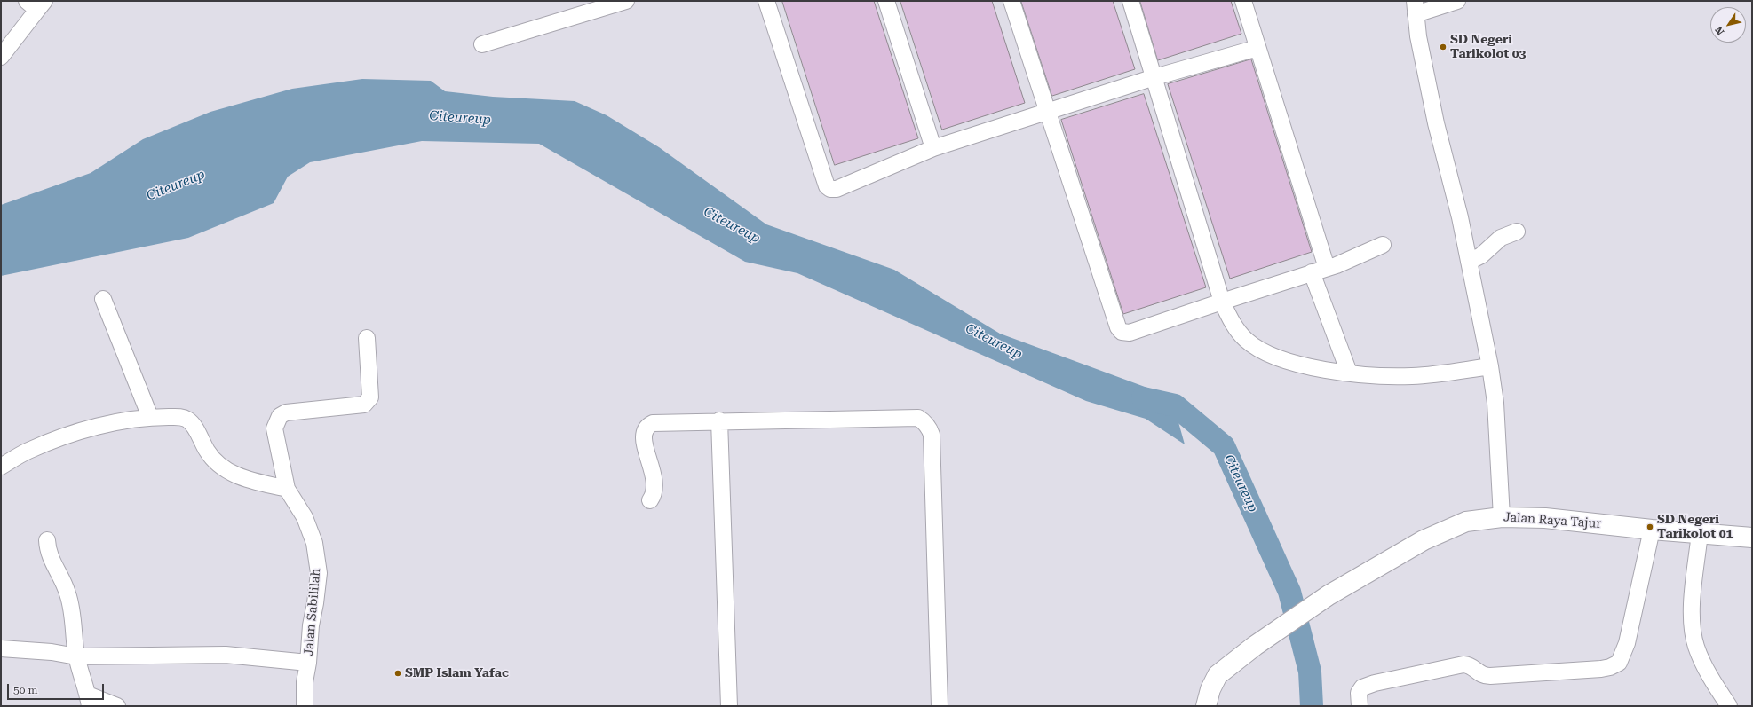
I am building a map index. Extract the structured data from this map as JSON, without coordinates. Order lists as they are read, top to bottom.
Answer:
{
  "streets": {
    "main road": ["Jalan Raya Tajur"],
    "street": ["Jalan Sabililah"]
  },
  "water": ["Citeureup"],
  "places": ["SD Negeri Tarikolot 03", "SD Negeri Tarikolot 01", "SMP Islam Yafac"],
  "scale_bar": "50 m",
  "north": "bottom left"
}
